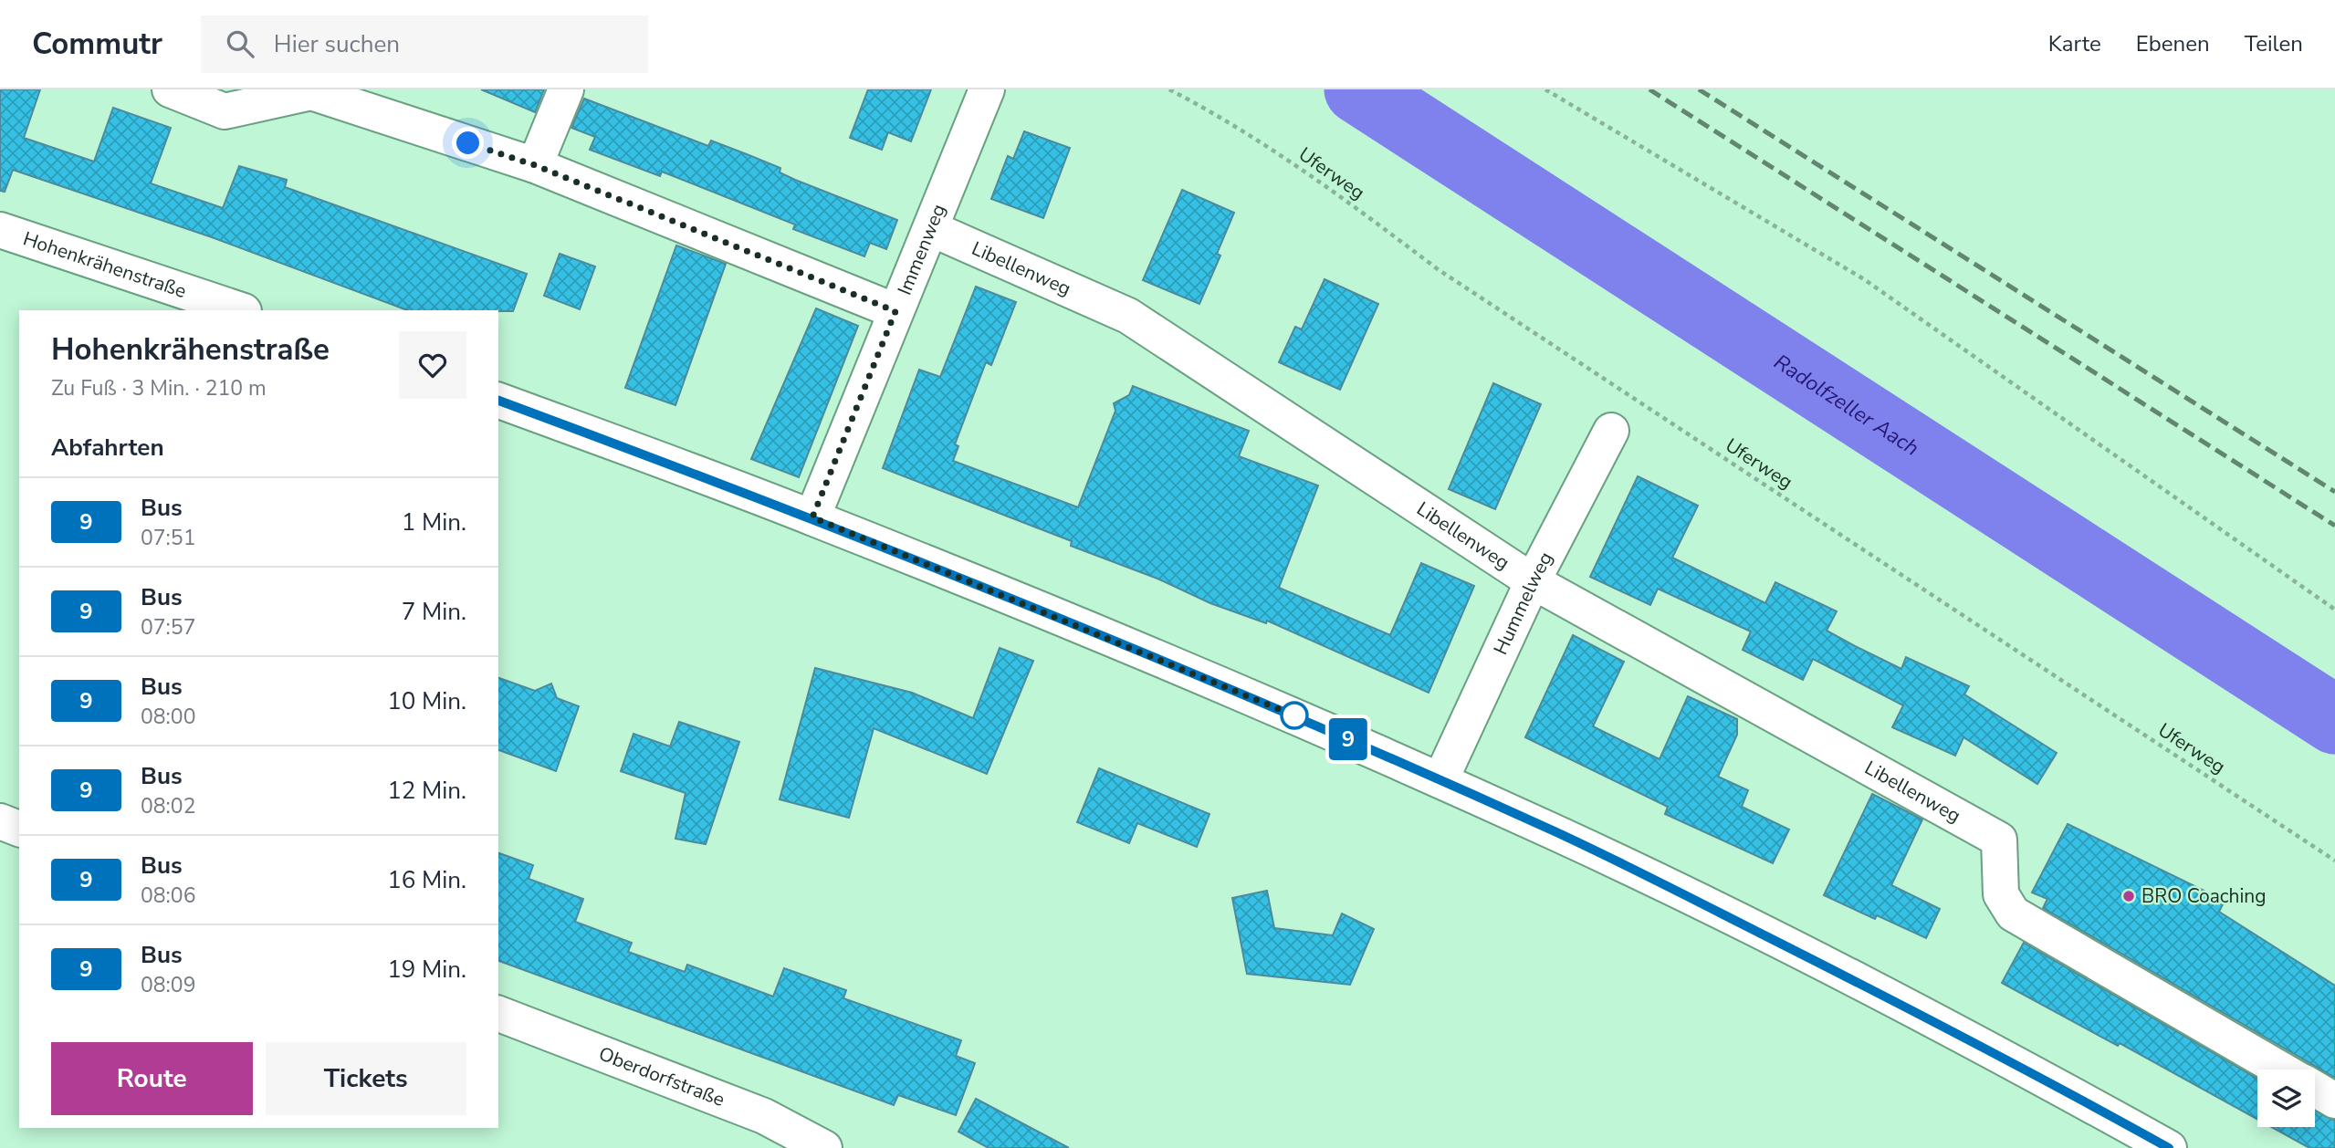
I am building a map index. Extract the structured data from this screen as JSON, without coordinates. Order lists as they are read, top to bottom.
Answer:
{
  "streets": {
    "street": [
      "Immenweg",
      "Hohenkrähenstraße",
      "Libellenweg",
      "Hummelweg",
      "Oberdorfstraße"
    ],
    "path": ["Uferweg"]
  },
  "crossings": [
    ["Immenweg", "Libellenweg"],
    ["Libellenweg", "Hummelweg"]
  ],
  "water": ["Radolfzeller Aach"],
  "places": ["BRO Coaching"],
  "lines": ["bus line 9"],
  "page": {
    "header": "Commutr",
    "search": "Hier suchen",
    "nav": ["Karte", "Ebenen", "Teilen"],
    "on_map": "9",
    "heading": [
      ["Hohenkrähenstraße", "Zu Fuß · 3 Min. · 210 m"],
      "Abfahrten"
    ],
    "list": [
      {
        "mark": "9",
        "name": "Bus",
        "note": "07:51",
        "value": "1 Min."
      },
      {
        "mark": "9",
        "name": "Bus",
        "note": "07:57",
        "value": "7 Min."
      },
      {
        "mark": "9",
        "name": "Bus",
        "note": "08:00",
        "value": "10 Min."
      },
      {
        "mark": "9",
        "name": "Bus",
        "note": "08:02",
        "value": "12 Min."
      },
      {
        "mark": "9",
        "name": "Bus",
        "note": "08:06",
        "value": "16 Min."
      },
      {
        "mark": "9",
        "name": "Bus",
        "note": "08:09",
        "value": "19 Min."
      }
    ],
    "buttons": ["Route", "Tickets"]
  }
}
